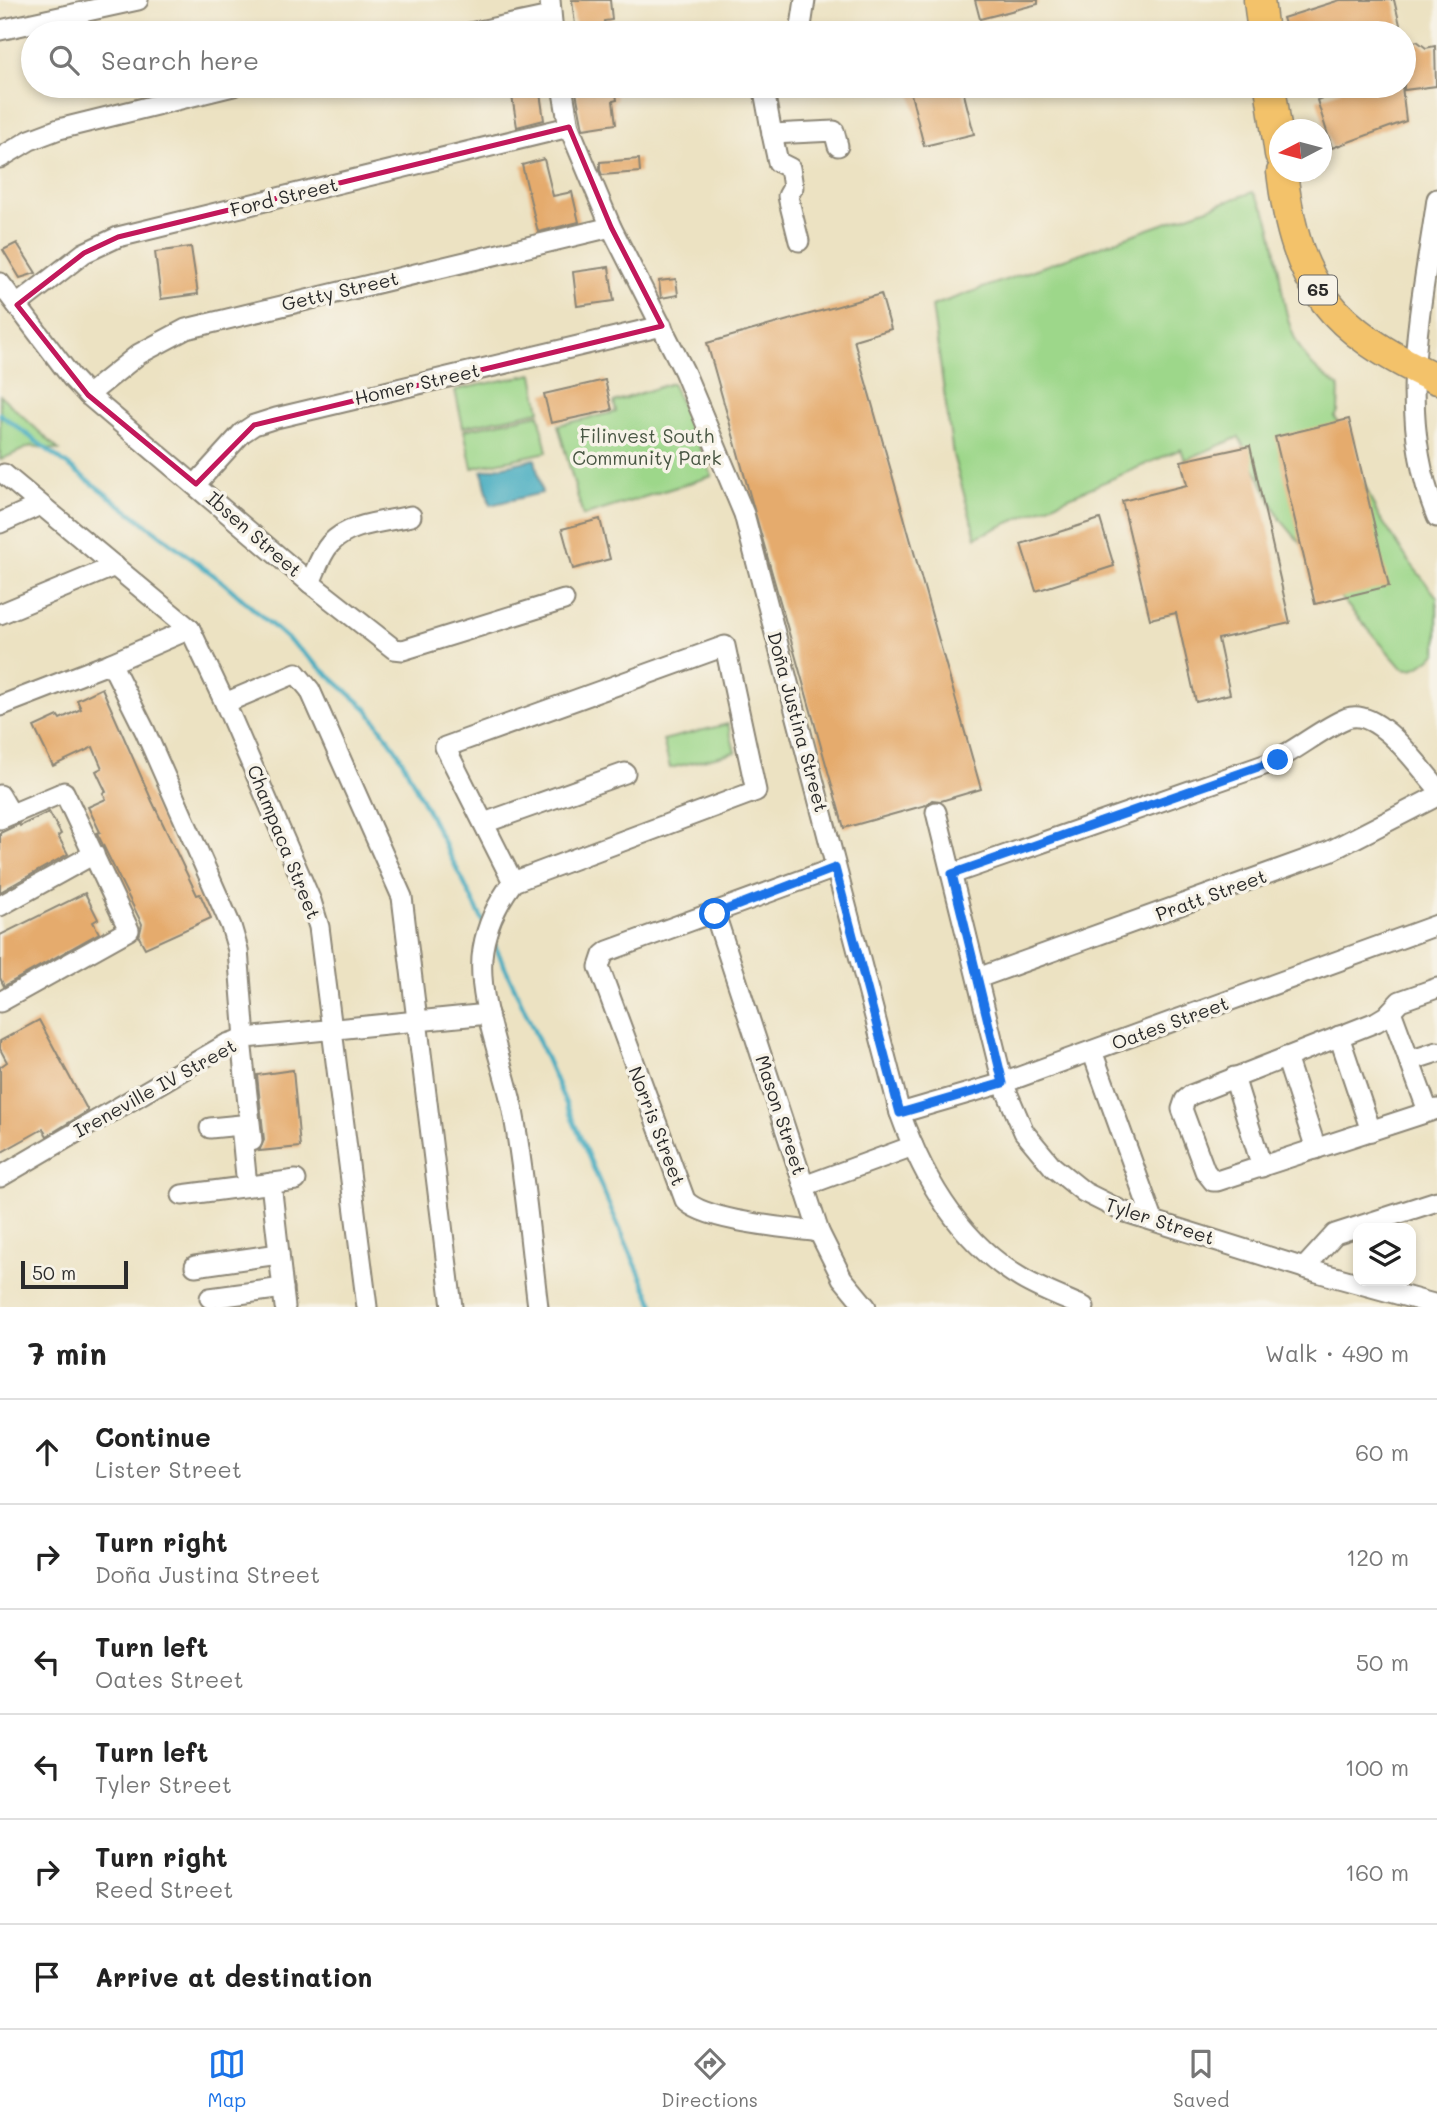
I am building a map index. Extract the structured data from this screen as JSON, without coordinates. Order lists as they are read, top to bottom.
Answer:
{
  "streets": {
    "highway": ["65"],
    "street": [
      "Ford Street",
      "Getty Street",
      "Homer Street",
      "Ibsen Street",
      "Doña Justina Street",
      "Champaca Street",
      "Pratt Street",
      "Oates Street",
      "Ireneville IV Street",
      "Mason Street",
      "Norris Street",
      "Tyler Street"
    ]
  },
  "crossings": [
    ["Ford Street", "Ibsen Street"],
    ["Ford Street", "Doña Justina Street"],
    ["Getty Street", "Ibsen Street"],
    ["Getty Street", "Doña Justina Street"],
    ["Homer Street", "Ibsen Street"],
    ["Homer Street", "Doña Justina Street"],
    ["Doña Justina Street", "Oates Street"],
    ["Champaca Street", "Ireneville IV Street"],
    ["Pratt Street", "Tyler Street"],
    ["Oates Street", "Tyler Street"],
    ["Mason Street", "Norris Street"]
  ],
  "parks": ["Filinvest South Community Park"],
  "scale_bar": "50 m",
  "north": "left",
  "page": {
    "search": "Search here",
    "scale": "50 m",
    "heading": ["7 min", "Walk · 490 m"],
    "list": [
      ["Continue", "Lister Street", "60 m"],
      ["Turn right", "Doña Justina Street", "120 m"],
      ["Turn left", "Oates Street", "50 m"],
      ["Turn left", "Tyler Street", "100 m"],
      ["Turn right", "Reed Street", "160 m"],
      "Arrive at destination"
    ],
    "nav": ["Map", "Directions", "Saved"]
  }
}
